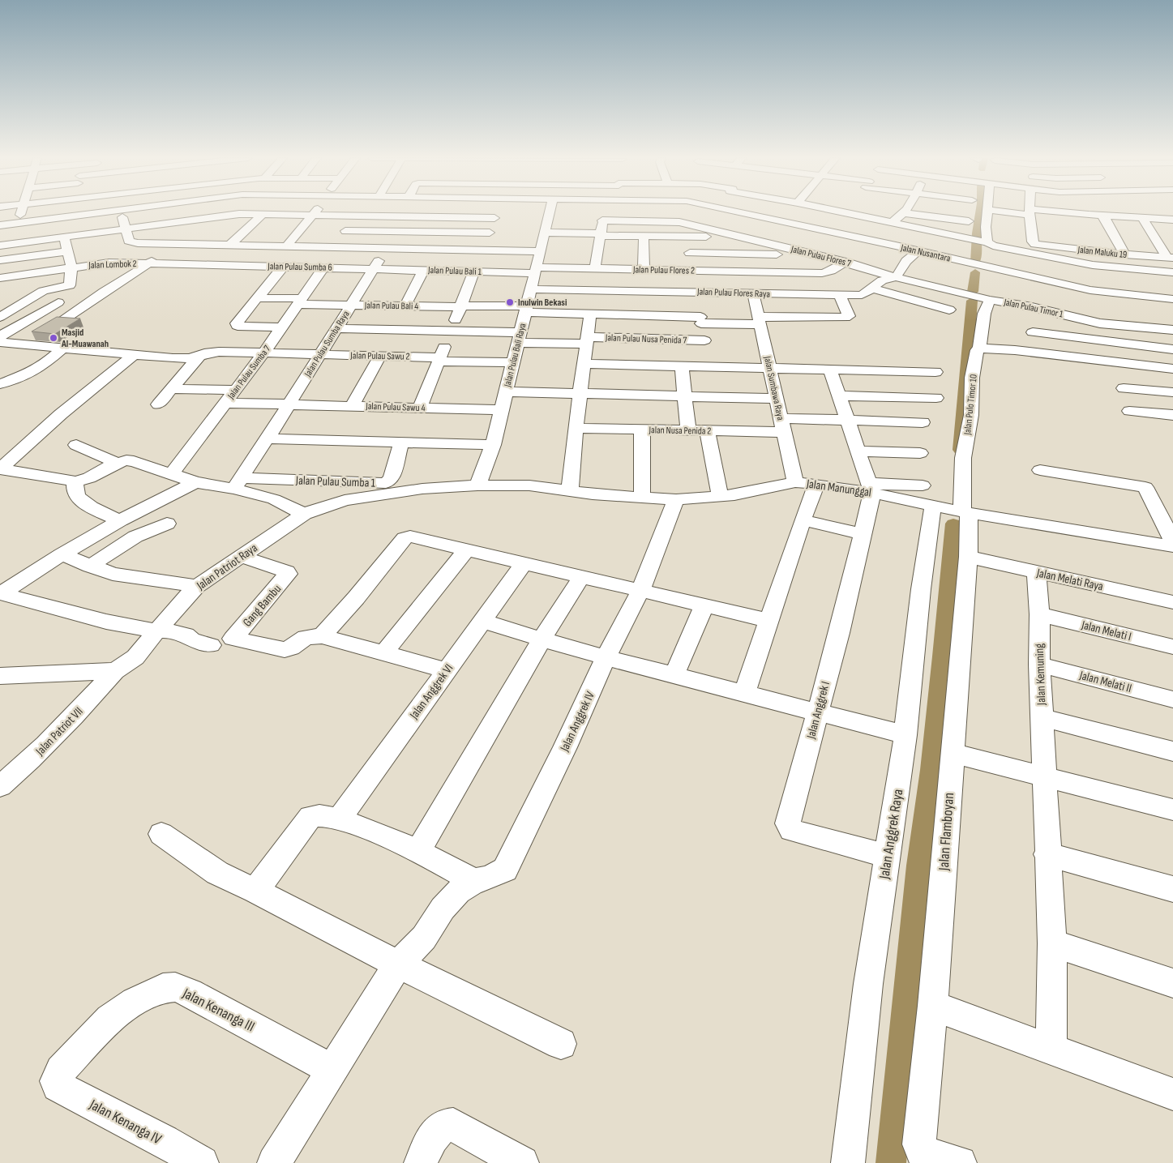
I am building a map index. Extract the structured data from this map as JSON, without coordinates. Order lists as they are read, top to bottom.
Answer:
{
  "streets": {
    "street": [
      "Jalan Maluku 19",
      "Jalan Nusantara",
      "Jalan Pulau Flores 7",
      "Jalan Lombok 2",
      "Jalan Pulau Sumba 6",
      "Jalan Pulau Flores 2",
      "Jalan Pulau Bali 1",
      "Jalan Pulau Flores Raya",
      "Jalan Pulau Bali 4",
      "Jalan Pulau Timor 1",
      "Jalan Pulau Nusa Penida 7",
      "Jalan Pulau Sumba Raya",
      "Jalan Pulau Bali Raya",
      "Jalan Pulau Sawu 2",
      "Jalan Pulau Sumba 7",
      "Jalan Sumbawa Raya",
      "Jalan Pulo Timor 10",
      "Jalan Pulau Sawu 4",
      "Jalan Nusa Penida 2",
      "Jalan Pulau Sumba 1",
      "Jalan Manunggal",
      "Jalan Patriot Raya",
      "Jalan Melati Raya",
      "Gang Bambu",
      "Jalan Melati I",
      "Jalan Kemuning",
      "Jalan Melati II",
      "Jalan Anggrek VI",
      "Jalan Anggrek I",
      "Jalan Anggrek IV",
      "Jalan Patriot VII",
      "Jalan Flamboyan",
      "Jalan Anggrek Raya",
      "Jalan Kenanga III",
      "Jalan Kenanga IV"
    ]
  },
  "crossings": [
    ["Jalan Pulau Flores 7", "Jalan Pulau Flores 2"],
    ["Jalan Pulau Flores 7", "Jalan Pulau Flores Raya"],
    ["Jalan Pulau Flores 7", "Jalan Pulau Timor 1"],
    ["Jalan Lombok 2", "Jalan Pulau Sumba 6"],
    ["Jalan Pulau Sumba 6", "Jalan Pulau Bali 1"],
    ["Jalan Pulau Sumba 6", "Jalan Pulau Sumba Raya"],
    ["Jalan Pulau Sumba 6", "Jalan Pulau Sumba 7"],
    ["Jalan Pulau Flores 2", "Jalan Pulau Bali 1"],
    ["Jalan Pulau Flores 2", "Jalan Pulau Bali Raya"],
    ["Jalan Pulau Bali 1", "Jalan Pulau Sumba Raya"],
    ["Jalan Pulau Bali 1", "Jalan Pulau Bali Raya"],
    ["Jalan Pulau Flores Raya", "Jalan Pulau Bali 4"],
    ["Jalan Pulau Flores Raya", "Jalan Pulau Timor 1"],
    ["Jalan Pulau Flores Raya", "Jalan Pulau Bali Raya"],
    ["Jalan Pulau Flores Raya", "Jalan Sumbawa Raya"],
    ["Jalan Pulau Bali 4", "Jalan Pulau Sumba Raya"],
    ["Jalan Pulau Bali 4", "Jalan Pulau Bali Raya"],
    ["Jalan Pulau Bali 4", "Jalan Pulau Sumba 7"],
    ["Jalan Pulau Bali 4", "Jalan Sumbawa Raya"],
    ["Jalan Pulau Timor 1", "Jalan Pulo Timor 10"],
    ["Jalan Pulau Nusa Penida 7", "Jalan Pulau Sumba Raya"],
    ["Jalan Pulau Nusa Penida 7", "Jalan Pulau Bali Raya"],
    ["Jalan Pulau Sumba Raya", "Jalan Pulau Sawu 2"],
    ["Jalan Pulau Sumba Raya", "Jalan Pulau Sawu 4"],
    ["Jalan Pulau Sumba Raya", "Jalan Pulau Sumba 1"],
    ["Jalan Pulau Bali Raya", "Jalan Pulau Sawu 2"],
    ["Jalan Pulau Bali Raya", "Jalan Pulau Sawu 4"],
    ["Jalan Pulau Bali Raya", "Jalan Manunggal"],
    ["Jalan Pulau Bali Raya", "Jalan Patriot Raya"],
    ["Jalan Pulau Sawu 2", "Jalan Pulau Sumba 7"],
    ["Jalan Pulau Sumba 7", "Jalan Pulau Sawu 4"],
    ["Jalan Sumbawa Raya", "Jalan Nusa Penida 2"],
    ["Jalan Sumbawa Raya", "Jalan Manunggal"],
    ["Jalan Pulo Timor 10", "Jalan Manunggal"],
    ["Jalan Pulo Timor 10", "Jalan Flamboyan"],
    ["Jalan Pulo Timor 10", "Jalan Anggrek Raya"],
    ["Jalan Manunggal", "Jalan Patriot Raya"],
    ["Jalan Manunggal", "Jalan Anggrek I"],
    ["Jalan Manunggal", "Jalan Anggrek IV"],
    ["Jalan Manunggal", "Jalan Flamboyan"],
    ["Jalan Manunggal", "Jalan Anggrek Raya"],
    ["Jalan Patriot Raya", "Gang Bambu"],
    ["Jalan Patriot Raya", "Jalan Patriot VII"],
    ["Jalan Melati Raya", "Jalan Kemuning"],
    ["Jalan Melati Raya", "Jalan Flamboyan"],
    ["Jalan Melati I", "Jalan Kemuning"],
    ["Jalan Kemuning", "Jalan Melati II"],
    ["Jalan Anggrek I", "Jalan Anggrek Raya"],
    ["Jalan Anggrek IV", "Jalan Kenanga III"],
    ["Jalan Flamboyan", "Jalan Anggrek Raya"],
    ["Jalan Kenanga III", "Jalan Kenanga IV"]
  ],
  "places": ["Inulwin Bekasi", "Masjid Al-Muawanah"]
}
